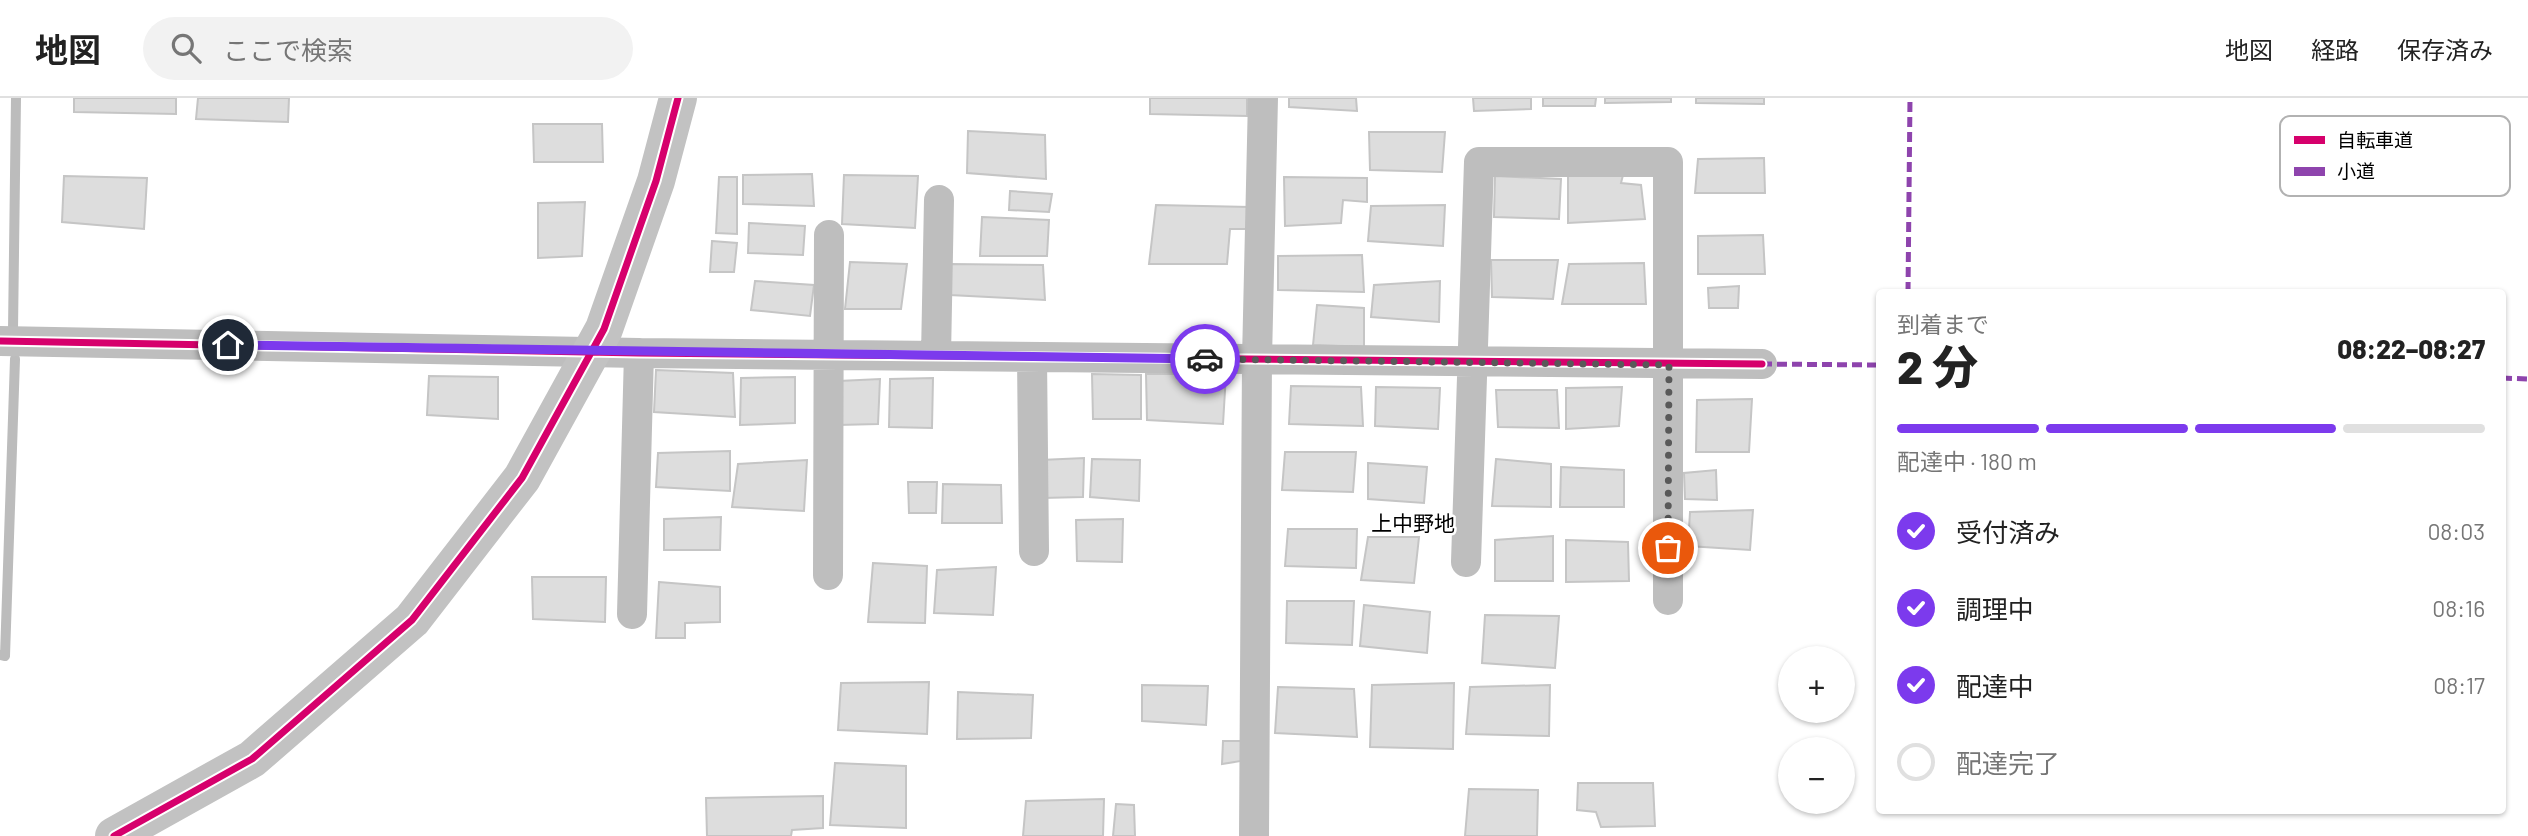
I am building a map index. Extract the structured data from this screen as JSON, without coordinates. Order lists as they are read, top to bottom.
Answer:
{
  "districts": ["上中野地"],
  "legend": ["自転車道", "小道"],
  "page": {
    "header": "地図",
    "search": "ここで検索",
    "nav": ["地図", "経路", "保存済み"],
    "heading": ["2 分", "到着まで", "08:22–08:27"],
    "bar": "配達中 · 180 m",
    "list": [
      ["受付済み", "08:03"],
      ["調理中", "08:16"],
      ["配達中", "08:17"],
      "配達完了"
    ],
    "map_buttons": ["+", "−"]
  }
}
